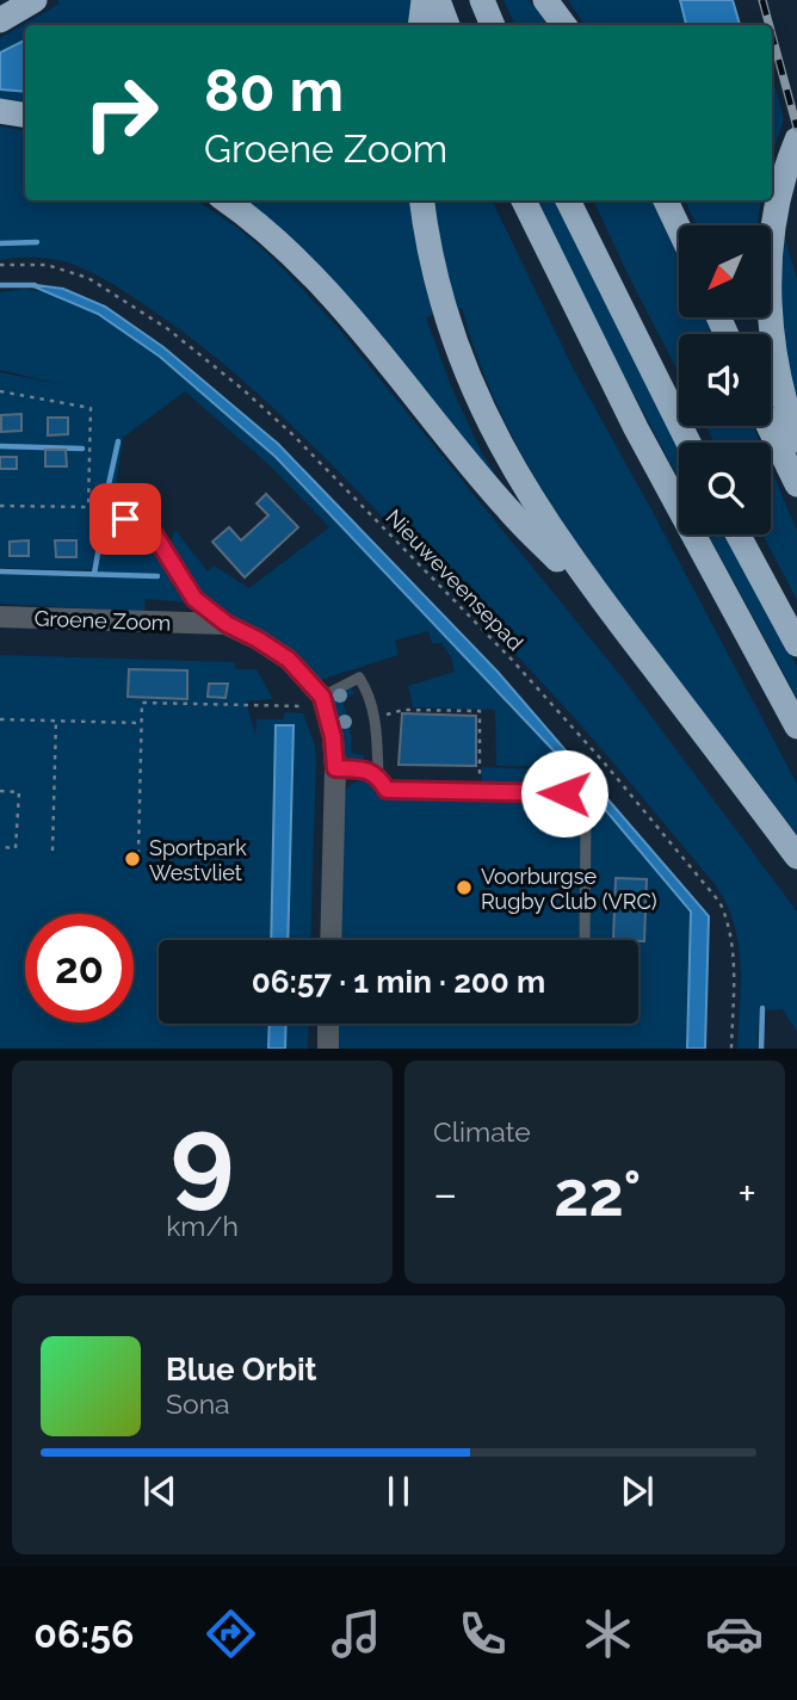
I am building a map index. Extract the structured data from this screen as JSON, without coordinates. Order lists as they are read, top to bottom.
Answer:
{
  "streets": {
    "street": ["Groene Zoom"],
    "path": ["Nieuweveensepad"]
  },
  "places": ["Sportpark Westvliet", "Voorburgse Rugby Club (VRC)"],
  "north": "bottom left",
  "page": {
    "turn": ["80 m", "Groene Zoom"],
    "limit": "20",
    "trip": "06:57 · 1 min · 200 m",
    "tile": [
      ["9", "km/h"],
      "Climate"
    ],
    "heat": ["−", "22°", "+"],
    "song": ["Blue Orbit", "Sona"],
    "tabs": "06:56"
  }
}
